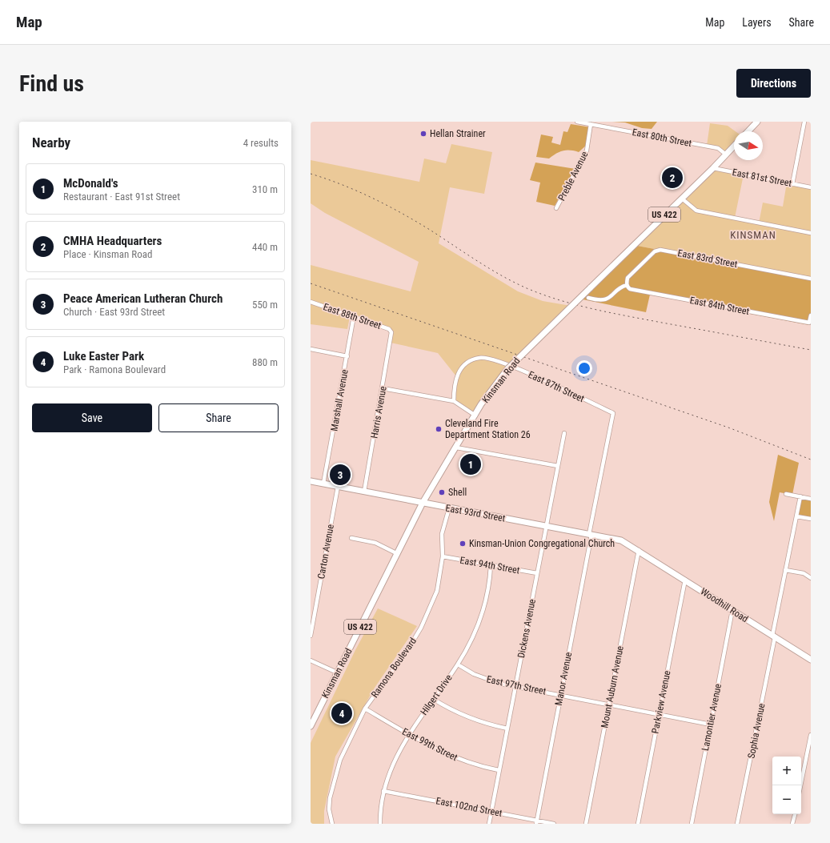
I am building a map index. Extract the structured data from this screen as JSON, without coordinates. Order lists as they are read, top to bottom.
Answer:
{
  "streets": {
    "main road": [
      "US 422",
      "Kinsman Road",
      "East 93rd Street",
      "Woodhill Road"
    ],
    "street": [
      "East 80th Street",
      "Preble Avenue",
      "East 81st Street",
      "East 83rd Street",
      "East 84th Street",
      "East 88th Street",
      "East 87th Street",
      "Marshall Avenue",
      "Harris Avenue",
      "Carton Avenue",
      "East 94th Street",
      "Dickens Avenue",
      "Ramona Boulevard",
      "Manor Avenue",
      "East 97th Street",
      "Mount Auburn Avenue",
      "Hilgert Drive",
      "Parkview Avenue",
      "Lamontier Avenue",
      "Sophia Avenue",
      "East 99th Street",
      "East 102nd Street"
    ]
  },
  "crossings": [
    ["East 80th Street", "Preble Avenue"],
    ["East 80th Street", "Kinsman Road"],
    ["East 81st Street", "Kinsman Road"],
    ["East 83rd Street", "East 84th Street"],
    ["East 88th Street", "Marshall Avenue"],
    ["East 88th Street", "Harris Avenue"],
    ["Kinsman Road", "East 93rd Street"],
    ["East 87th Street", "Manor Avenue"],
    ["Marshall Avenue", "East 93rd Street"],
    ["Harris Avenue", "East 93rd Street"],
    ["East 93rd Street", "Carton Avenue"],
    ["East 93rd Street", "Woodhill Road"],
    ["East 93rd Street", "Dickens Avenue"],
    ["East 93rd Street", "Ramona Boulevard"],
    ["East 93rd Street", "Manor Avenue"],
    ["East 93rd Street", "Mount Auburn Avenue"],
    ["East 94th Street", "Dickens Avenue"],
    ["East 94th Street", "Ramona Boulevard"],
    ["East 94th Street", "Hilgert Drive"],
    ["Woodhill Road", "Mount Auburn Avenue"],
    ["Woodhill Road", "Parkview Avenue"],
    ["Woodhill Road", "Lamontier Avenue"],
    ["Woodhill Road", "Sophia Avenue"],
    ["Dickens Avenue", "East 97th Street"],
    ["Dickens Avenue", "East 99th Street"],
    ["Dickens Avenue", "East 102nd Street"],
    ["Ramona Boulevard", "East 99th Street"],
    ["Manor Avenue", "East 97th Street"],
    ["Manor Avenue", "East 102nd Street"],
    ["East 97th Street", "Mount Auburn Avenue"],
    ["East 97th Street", "Hilgert Drive"],
    ["East 97th Street", "Parkview Avenue"],
    ["East 97th Street", "Lamontier Avenue"],
    ["Hilgert Drive", "East 99th Street"],
    ["Hilgert Drive", "East 102nd Street"]
  ],
  "districts": ["KINSMAN"],
  "places": [
    "Hellan Strainer",
    "Cleveland Fire Department Station 26",
    "Shell",
    "Kinsman-Union Congregational Church"
  ],
  "north": "right",
  "page": {
    "header": "Map",
    "nav": ["Map", "Layers", "Share"],
    "buttons": [
      "Directions",
      ["Save", "Share"]
    ],
    "title": "Find us",
    "heading": ["Nearby", "4 results"],
    "list": [
      {
        "mark": "1",
        "name": "McDonald's",
        "note": "Restaurant · East 91st Street",
        "value": "310 m"
      },
      {
        "mark": "2",
        "name": "CMHA Headquarters",
        "note": "Place · Kinsman Road",
        "value": "440 m"
      },
      {
        "mark": "3",
        "name": "Peace American Lutheran Church",
        "note": "Church · East 93rd Street",
        "value": "550 m"
      },
      {
        "mark": "4",
        "name": "Luke Easter Park",
        "note": "Park · Ramona Boulevard",
        "value": "880 m"
      }
    ],
    "pins": [
      "2",
      "1",
      "3",
      "4"
    ],
    "map_buttons": ["+", "−"]
  }
}
